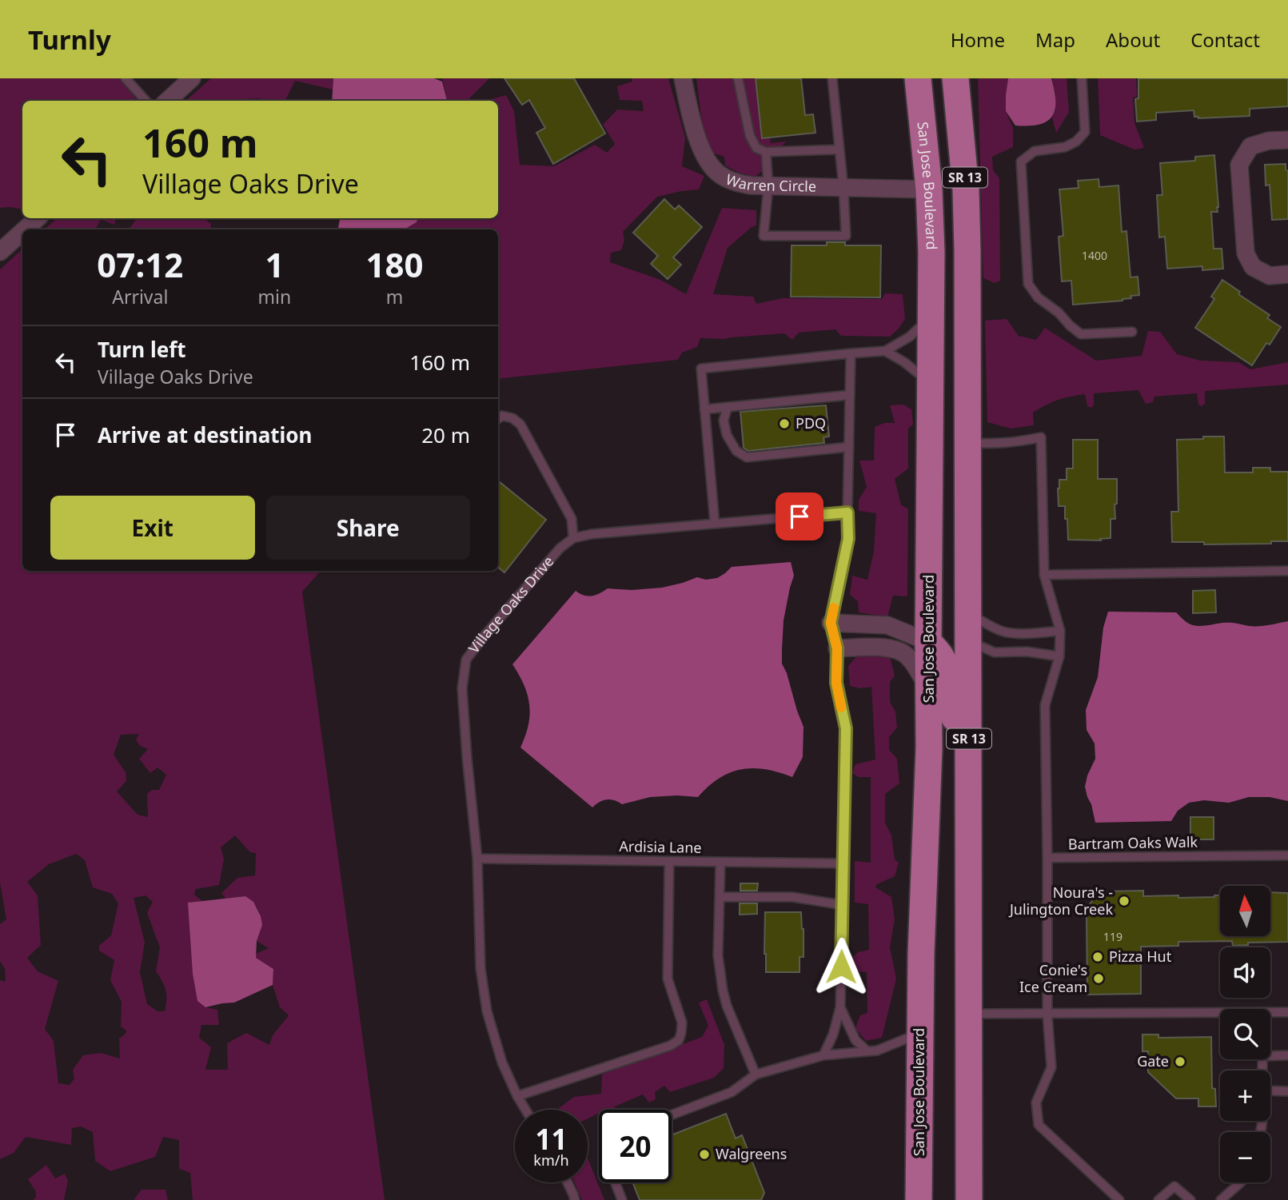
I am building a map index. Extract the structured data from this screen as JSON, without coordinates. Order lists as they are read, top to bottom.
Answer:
{
  "streets": {
    "main road": ["SR 13", "San Jose Boulevard"],
    "street": ["Warren Circle"],
    "lane": ["Village Oaks Drive", "Bartram Oaks Walk", "Ardisia Lane"]
  },
  "crossings": [
    ["SR 13", "Bartram Oaks Walk"],
    ["Warren Circle", "San Jose Boulevard"],
    ["Village Oaks Drive", "Ardisia Lane"]
  ],
  "places": [
    "PDQ",
    "Noura's - Julington Creek",
    "Pizza Hut",
    "Conie's Ice Cream",
    "Gate",
    "Walgreens"
  ],
  "house_numbers": ["1400", "119"],
  "north": "top",
  "page": {
    "header": "Turnly",
    "nav": [
      "Home",
      "Map",
      "About",
      "Contact"
    ],
    "turn": ["160 m", "Village Oaks Drive"],
    "eta": [
      "07:12",
      "Arrival",
      "1",
      "min",
      "180",
      "m"
    ],
    "list": [
      {
        "name": "Turn left",
        "note": "Village Oaks Drive",
        "value": "160 m"
      },
      {
        "name": "Arrive at destination",
        "value": "20 m"
      }
    ],
    "buttons": ["Exit", "Share"],
    "map_buttons": ["+", "−"],
    "speed": "11 km/h",
    "limit": "20"
  }
}
